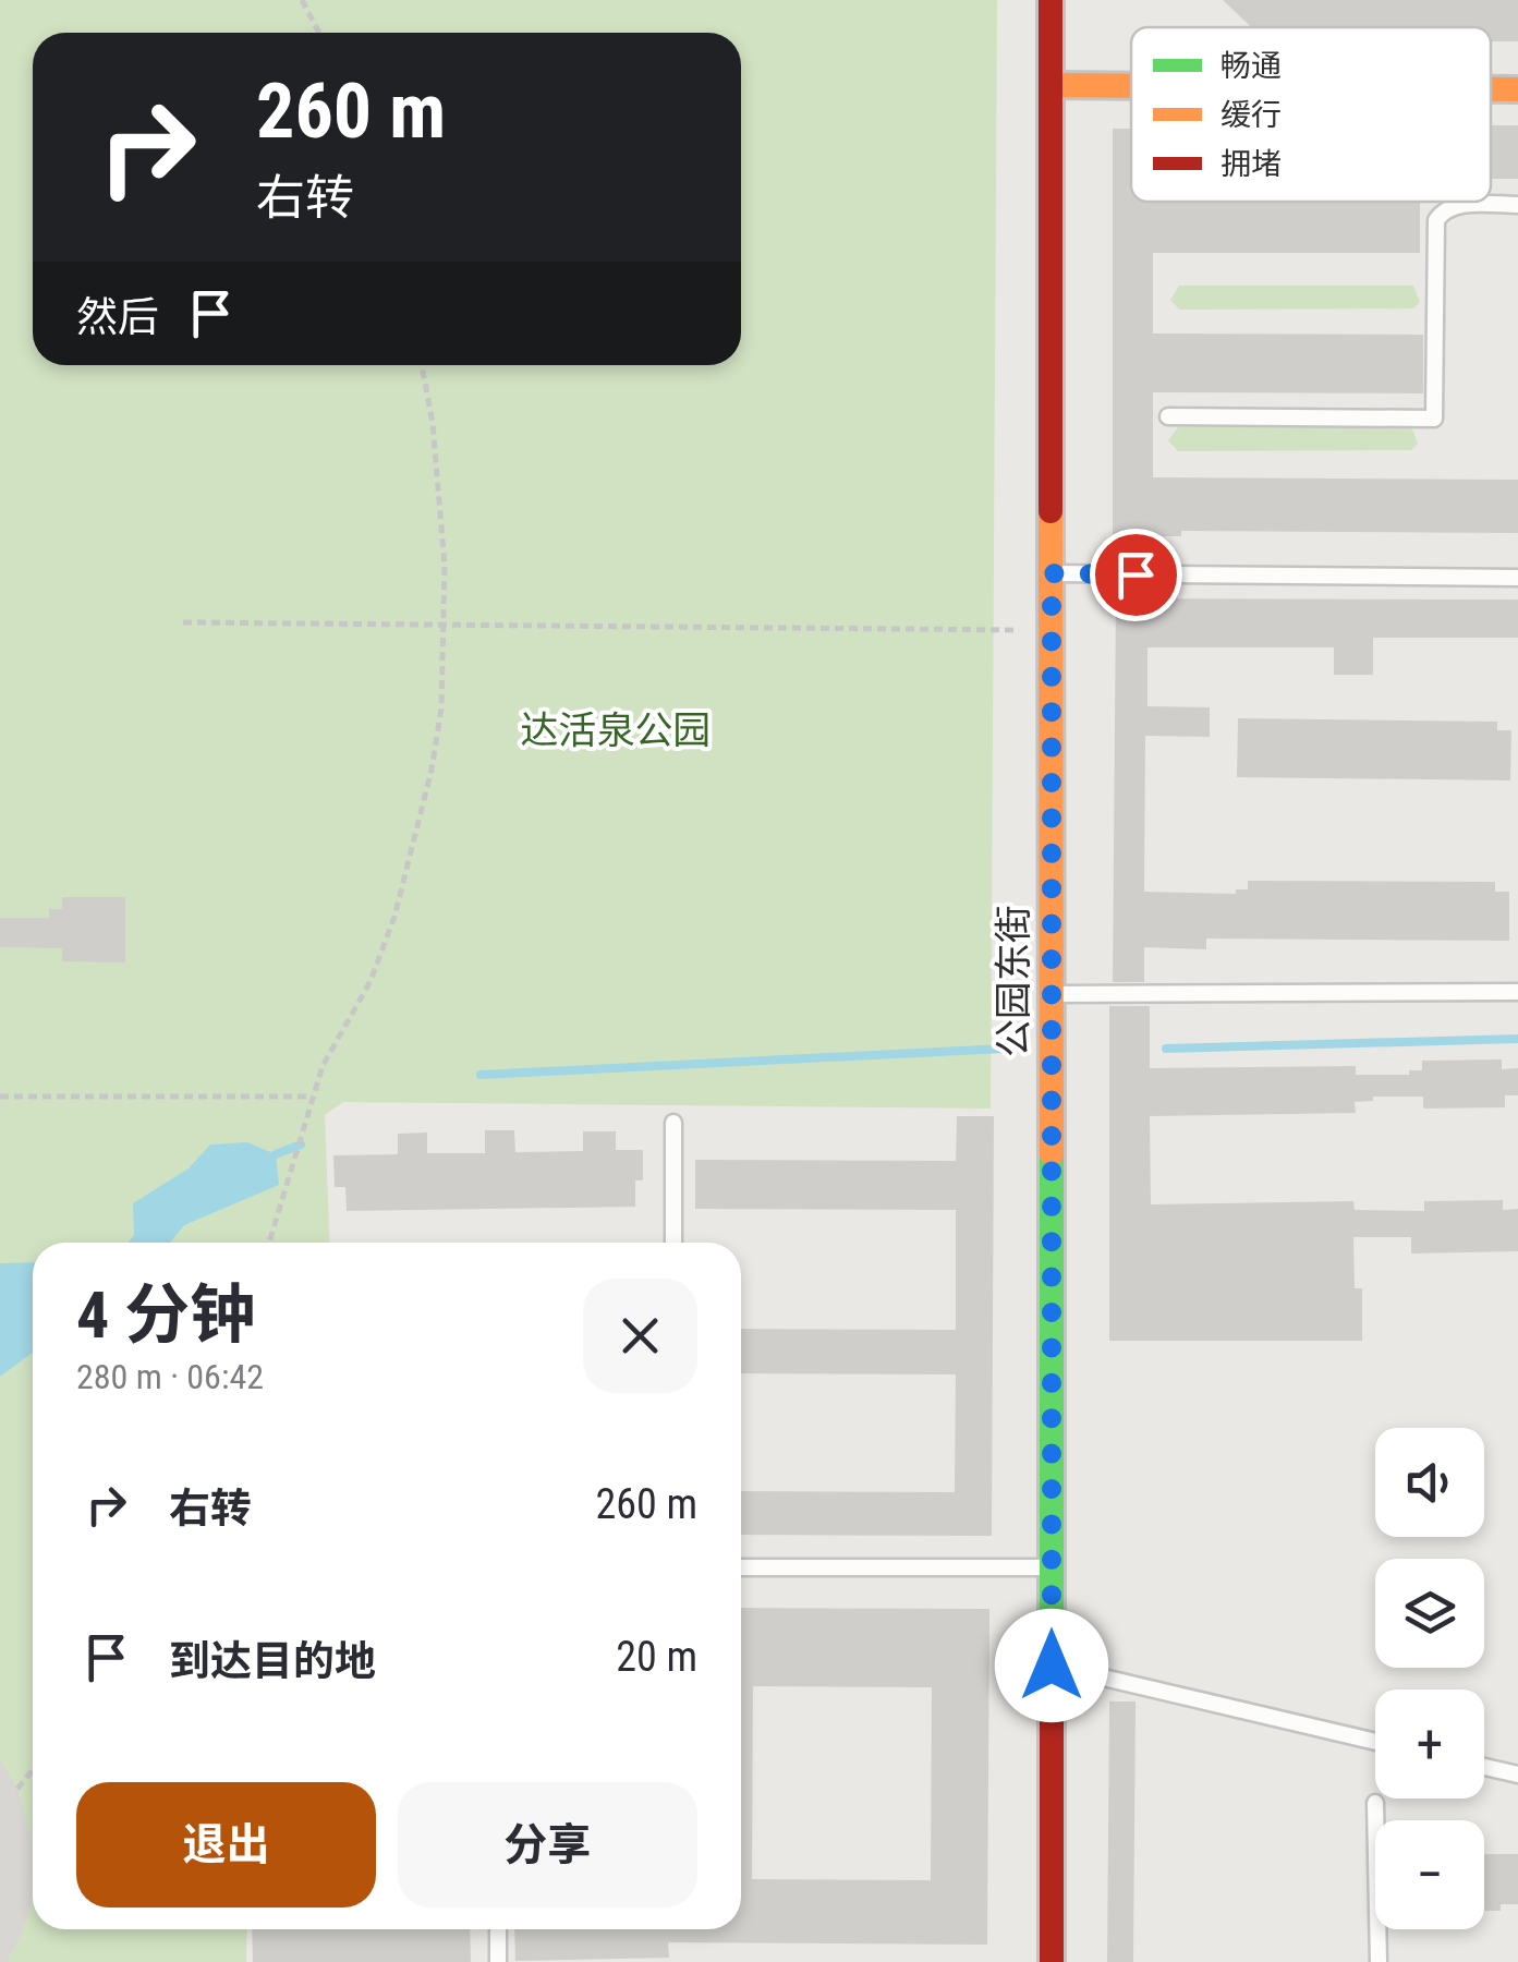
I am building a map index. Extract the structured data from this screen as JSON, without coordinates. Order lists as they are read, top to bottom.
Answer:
{
  "streets": {
    "street": ["公园东街"]
  },
  "parks": ["达活泉公园"],
  "legend": ["畅通", "缓行", "拥堵"],
  "page": {
    "turn": ["260 m", "右转"],
    "then": "然后",
    "heading": ["4 分钟", "280 m · 06:42"],
    "map_buttons": ["+", "−"],
    "list": [
      {
        "name": "右转",
        "value": "260 m"
      },
      {
        "name": "到达目的地",
        "value": "20 m"
      }
    ],
    "buttons": ["退出", "分享"]
  }
}
